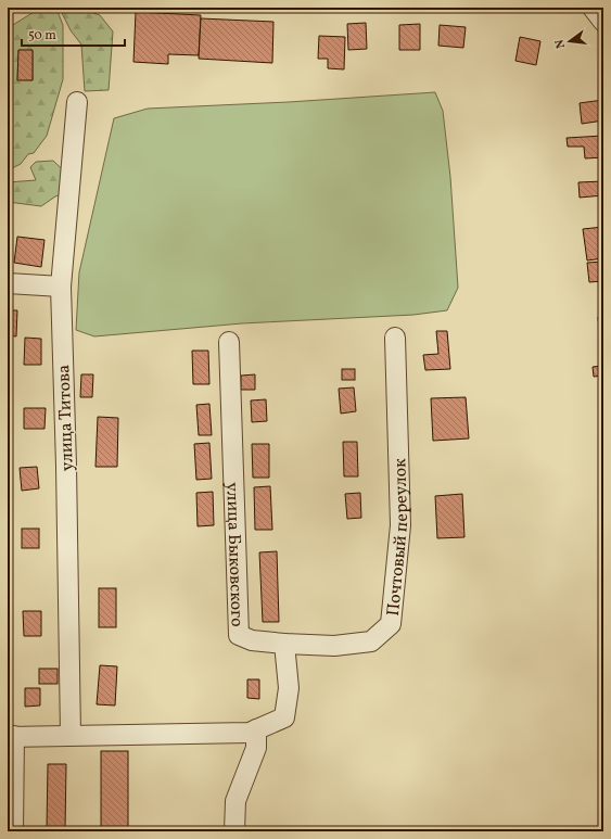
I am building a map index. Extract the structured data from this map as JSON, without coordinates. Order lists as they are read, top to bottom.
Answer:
{
  "streets": {
    "street": ["улица Титова", "Почтовый переулок", "улица Быковского"]
  },
  "crossings": [
    ["Почтовый переулок", "улица Быковского"]
  ],
  "scale_bar": "50 m",
  "north": "left"
}
